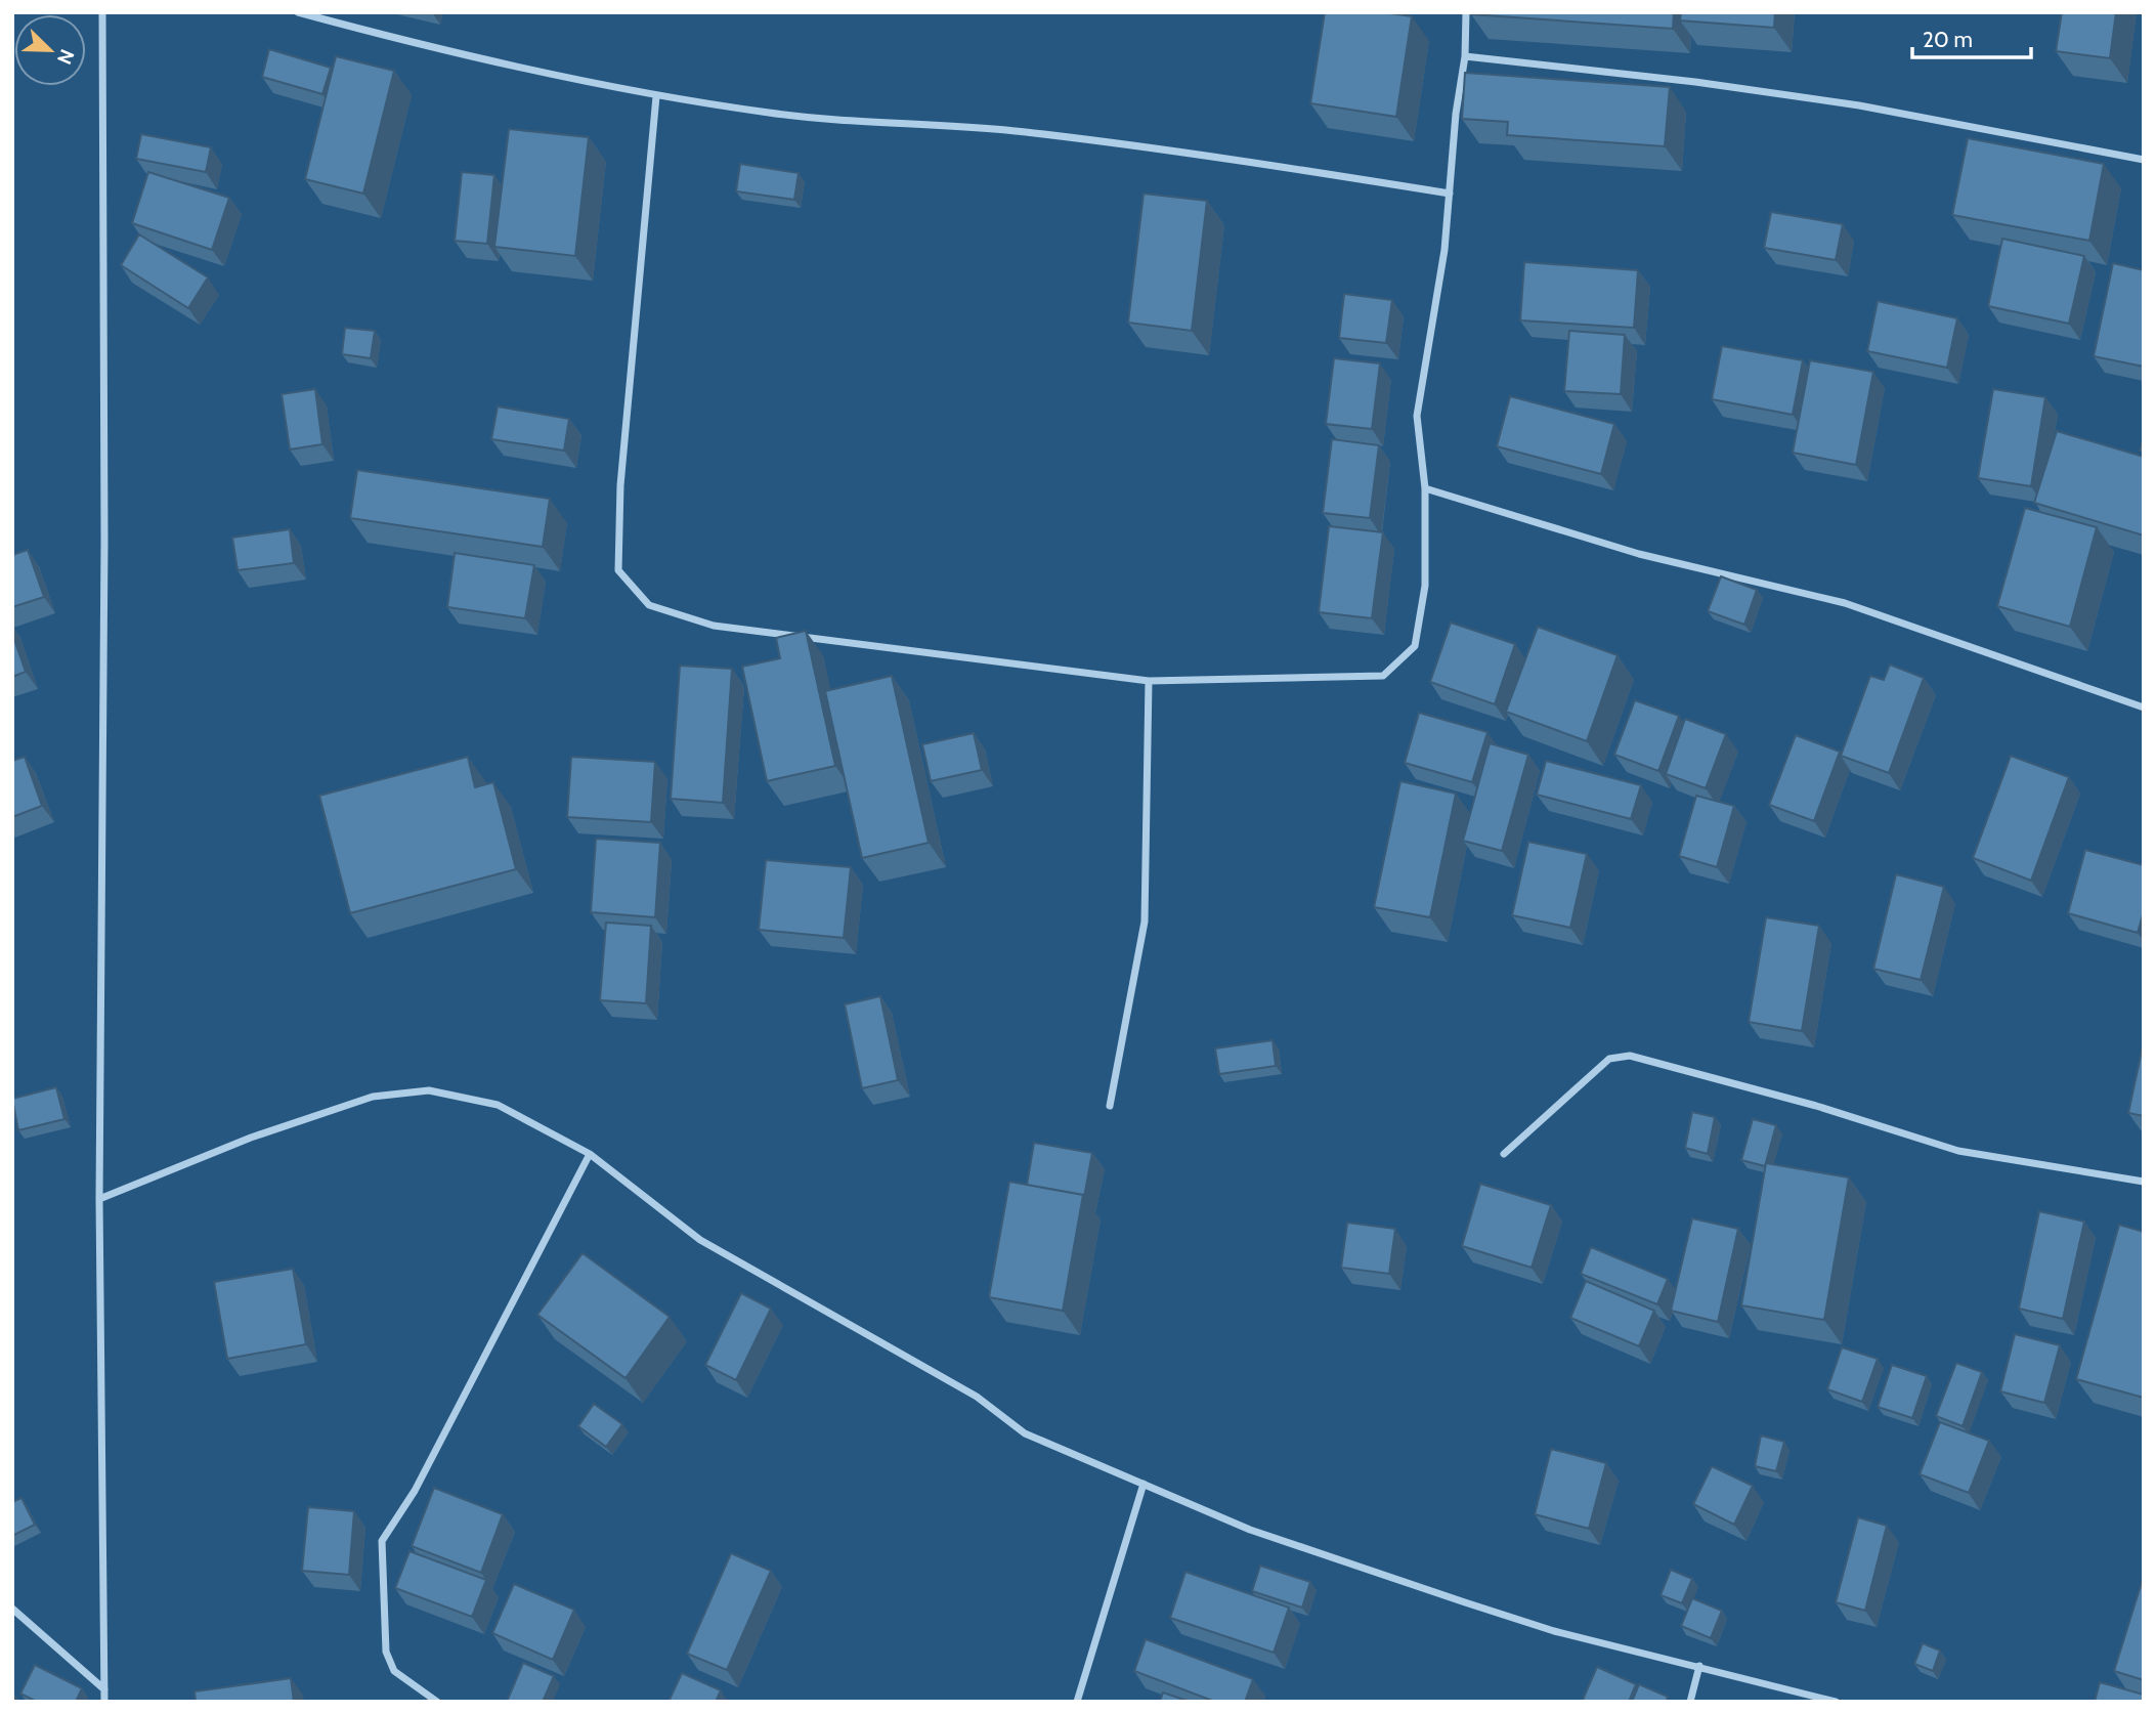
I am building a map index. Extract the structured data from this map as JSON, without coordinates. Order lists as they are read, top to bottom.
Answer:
{
  "scale_bar": "20 m",
  "north": "bottom right"
}
